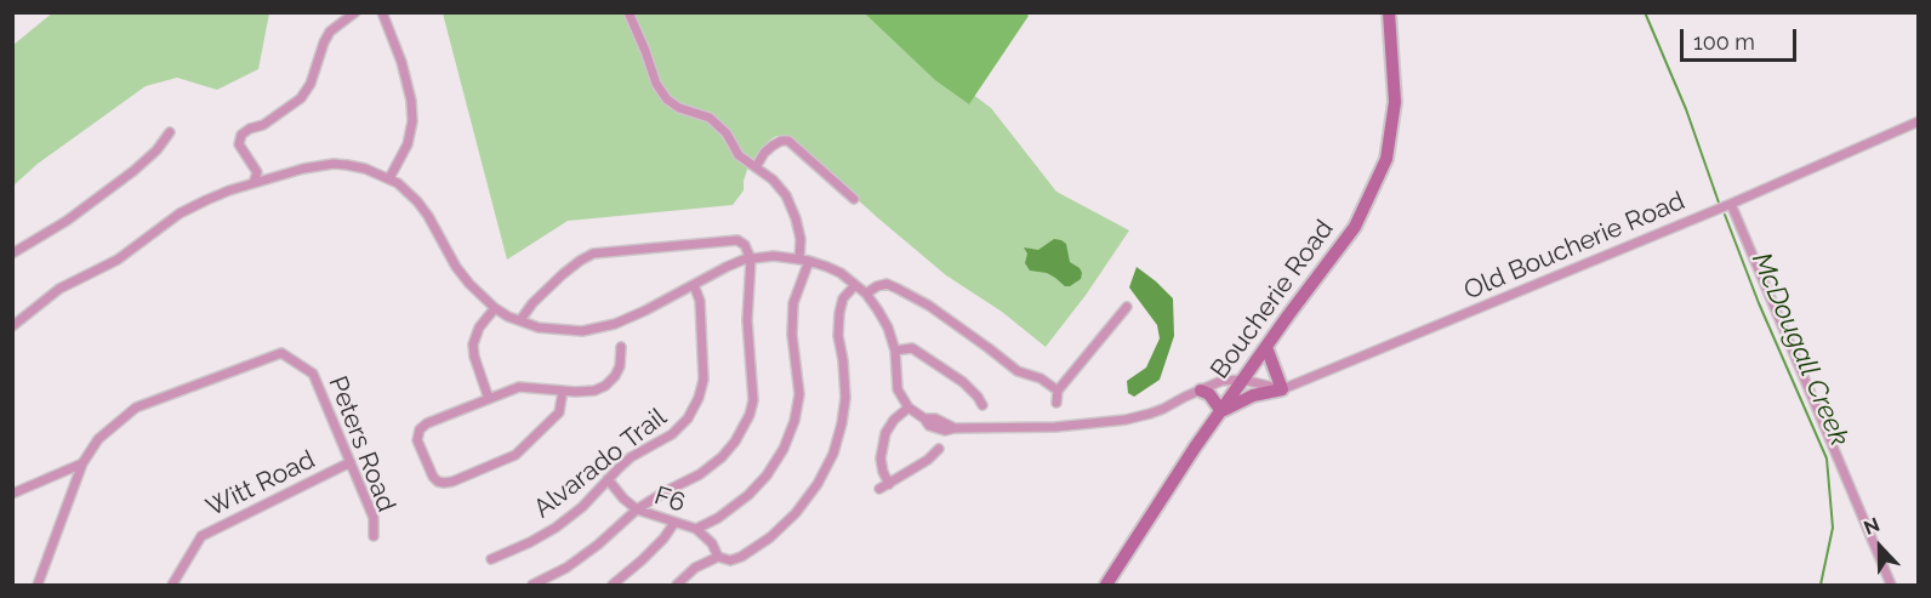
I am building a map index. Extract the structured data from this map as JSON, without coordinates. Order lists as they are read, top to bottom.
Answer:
{
  "streets": {
    "main road": ["Boucherie Road"],
    "street": [
      "Old Boucherie Road",
      "Peters Road",
      "Alvarado Trail",
      "Witt Road",
      "F6"
    ]
  },
  "crossings": [
    ["Peters Road", "Witt Road"],
    ["Alvarado Trail", "F6"]
  ],
  "water": ["McDougall Creek"],
  "scale_bar": "100 m",
  "north": "top"
}
